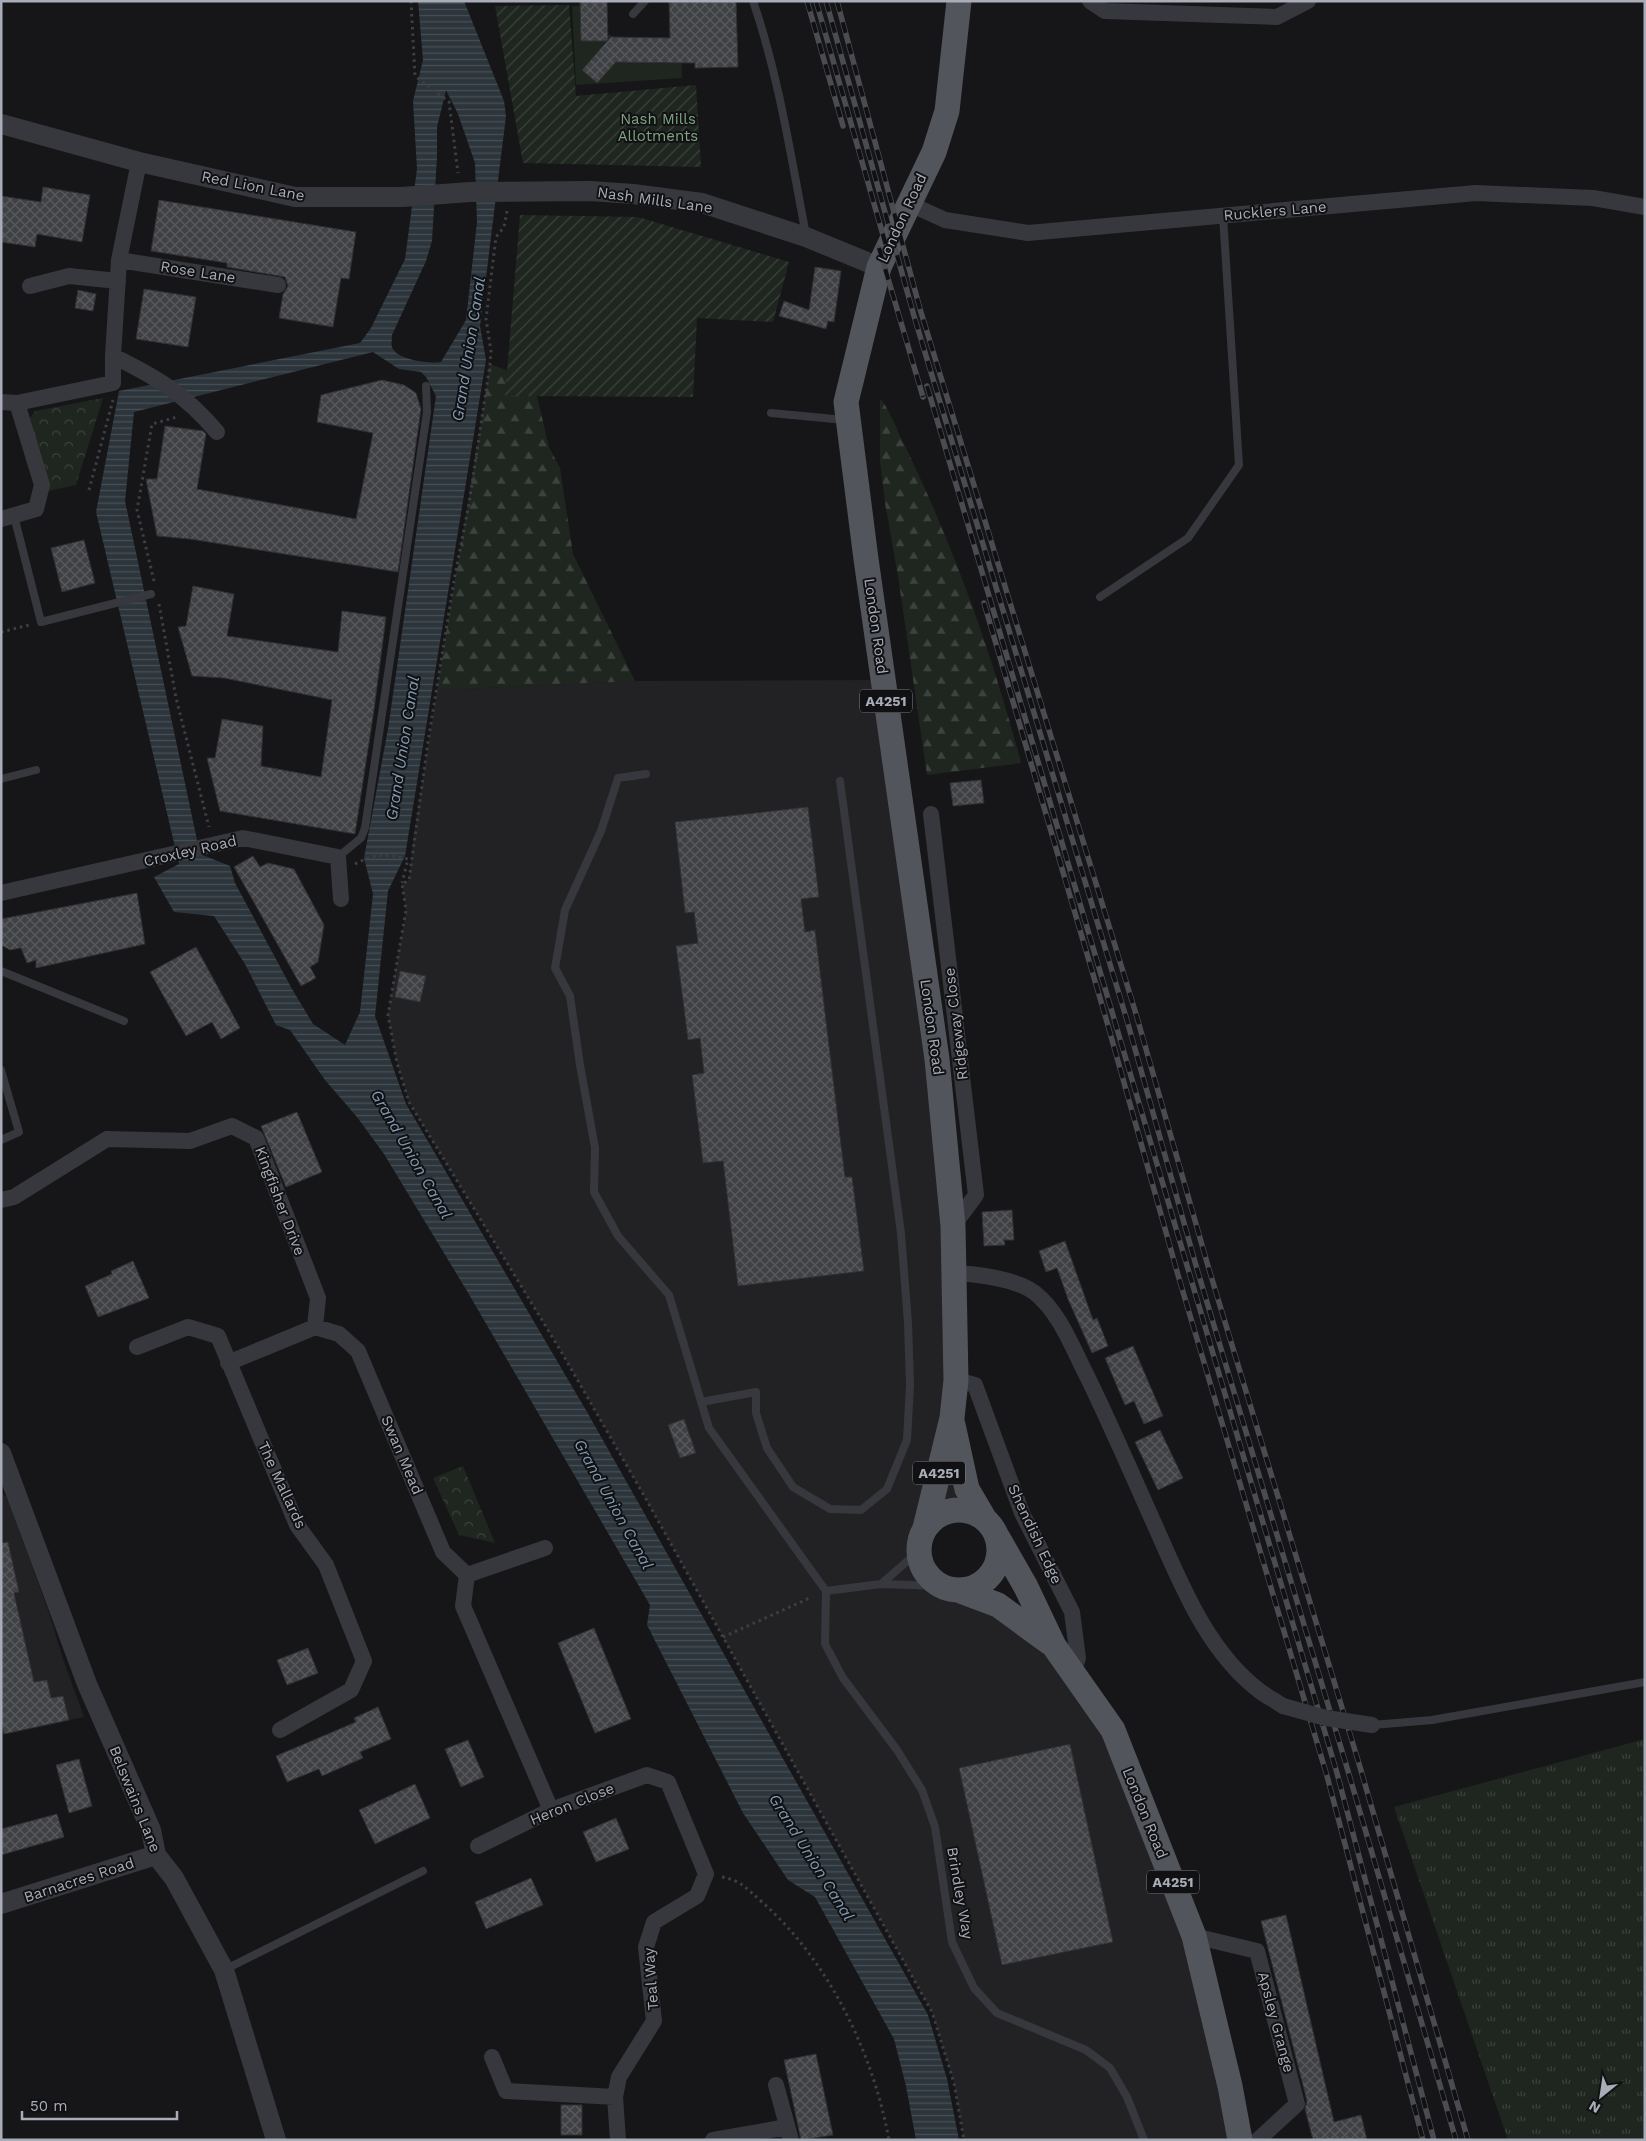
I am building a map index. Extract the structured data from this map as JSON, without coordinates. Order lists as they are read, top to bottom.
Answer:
{
  "streets": {
    "main road": ["London Road", "A4251"],
    "street": [
      "Red Lion Lane",
      "Nash Mills Lane",
      "Rucklers Lane",
      "Rose Lane",
      "Croxley Road",
      "Ridgeway Close",
      "Kingfisher Drive",
      "Swan Mead",
      "The Mallards",
      "Shendish Edge",
      "Belswains Lane",
      "Heron Close",
      "Barnacres Road",
      "Teal Way",
      "Apsley Grange"
    ],
    "lane": ["Brindley Way"]
  },
  "crossings": [
    ["Red Lion Lane", "Nash Mills Lane"],
    ["Nash Mills Lane", "London Road"],
    ["Rucklers Lane", "London Road"],
    ["London Road", "A4251"],
    ["London Road", "Ridgeway Close"],
    ["London Road", "Shendish Edge"],
    ["London Road", "Apsley Grange"],
    ["Kingfisher Drive", "Swan Mead"],
    ["Belswains Lane", "Barnacres Road"],
    ["Heron Close", "Teal Way"]
  ],
  "water": ["Grand Union Canal"],
  "parks": ["Nash Mills Allotments"],
  "scale_bar": "50 m",
  "north": "bottom left"
}
